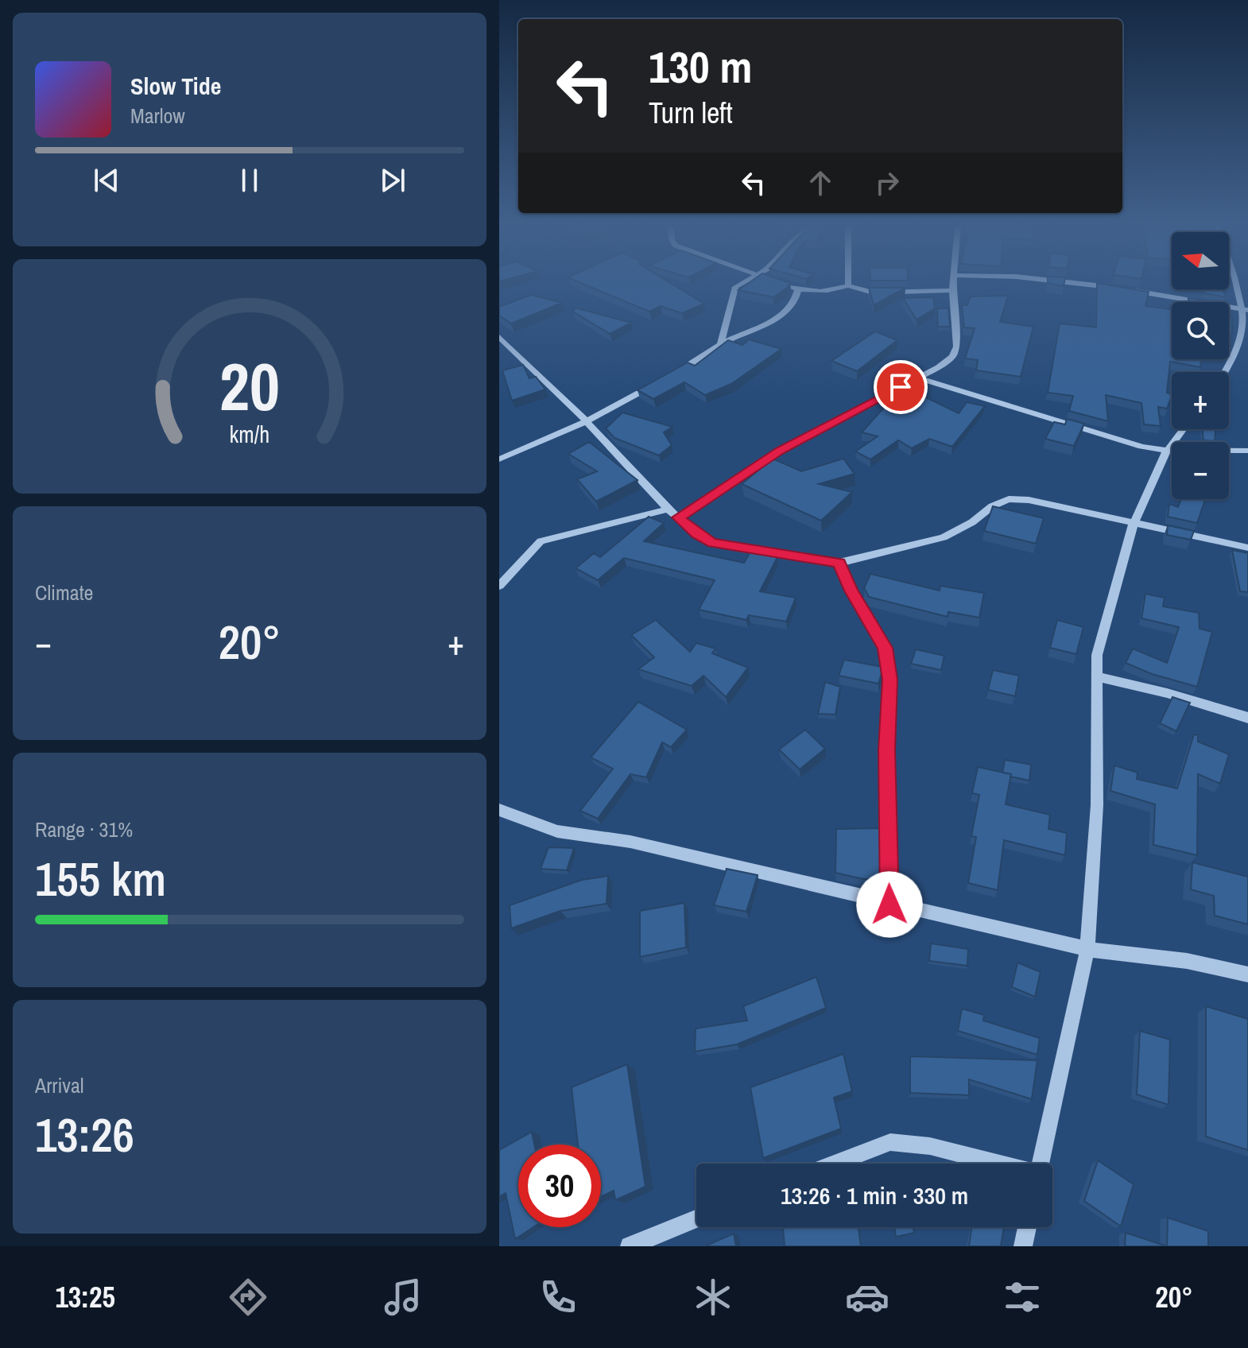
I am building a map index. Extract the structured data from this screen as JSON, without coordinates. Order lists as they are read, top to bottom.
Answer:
{
  "north": "left",
  "page": {
    "turn": ["130 m", "Turn left"],
    "song": ["Slow Tide", "Marlow"],
    "map_buttons": ["+", "−"],
    "tile": [
      "Climate",
      ["Range · 31%", "155 km"],
      ["Arrival", "13:26"]
    ],
    "heat": ["−", "20°", "+"],
    "limit": "30",
    "trip": "13:26 · 1 min · 330 m",
    "tabs": ["13:25", "20°"],
    "gauge": ["20", "km/h"]
  }
}
